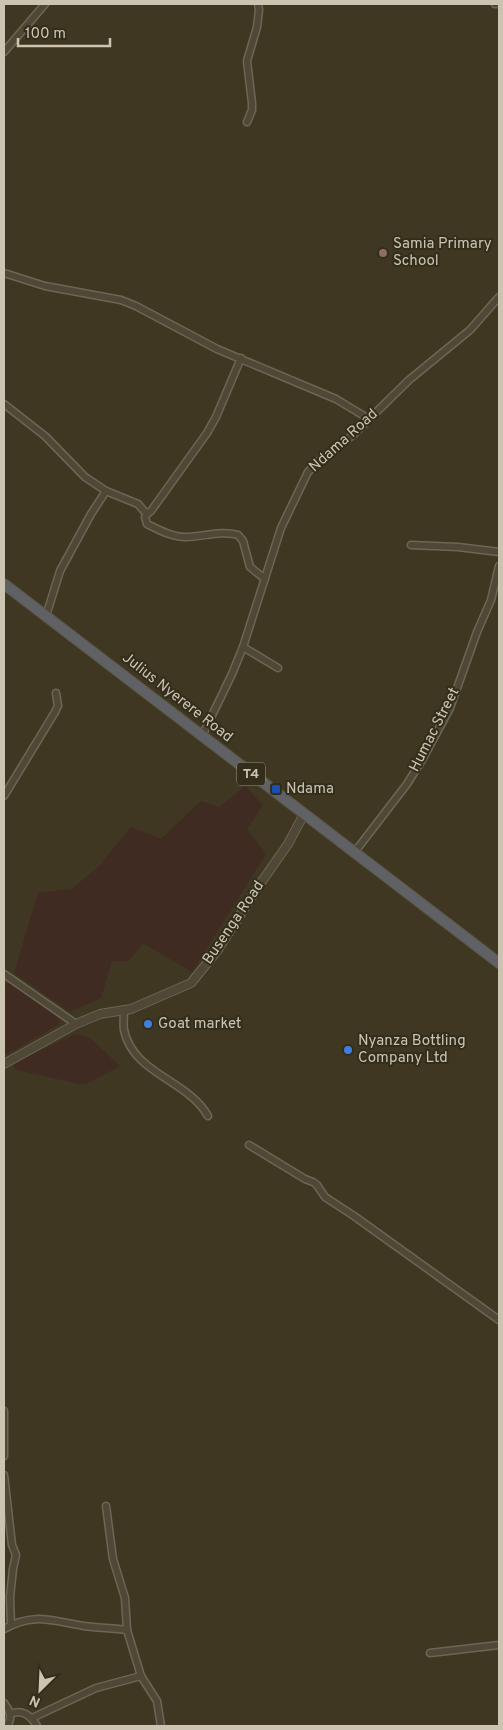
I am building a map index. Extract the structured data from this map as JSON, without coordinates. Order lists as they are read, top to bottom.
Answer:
{
  "streets": {
    "highway": ["Julius Nyerere Road", "T4"],
    "street": ["Ndama Road", "Humac Street", "Busenga Road"]
  },
  "crossings": [
    ["Ndama Road", "Julius Nyerere Road"],
    ["Julius Nyerere Road", "Humac Street"],
    ["Julius Nyerere Road", "Busenga Road"]
  ],
  "places": {
    "other": ["Samia Primary School", "Goat market", "Nyanza Bottling Company Ltd"],
    "transit": ["Ndama"]
  },
  "scale_bar": "100 m",
  "north": "bottom left"
}
